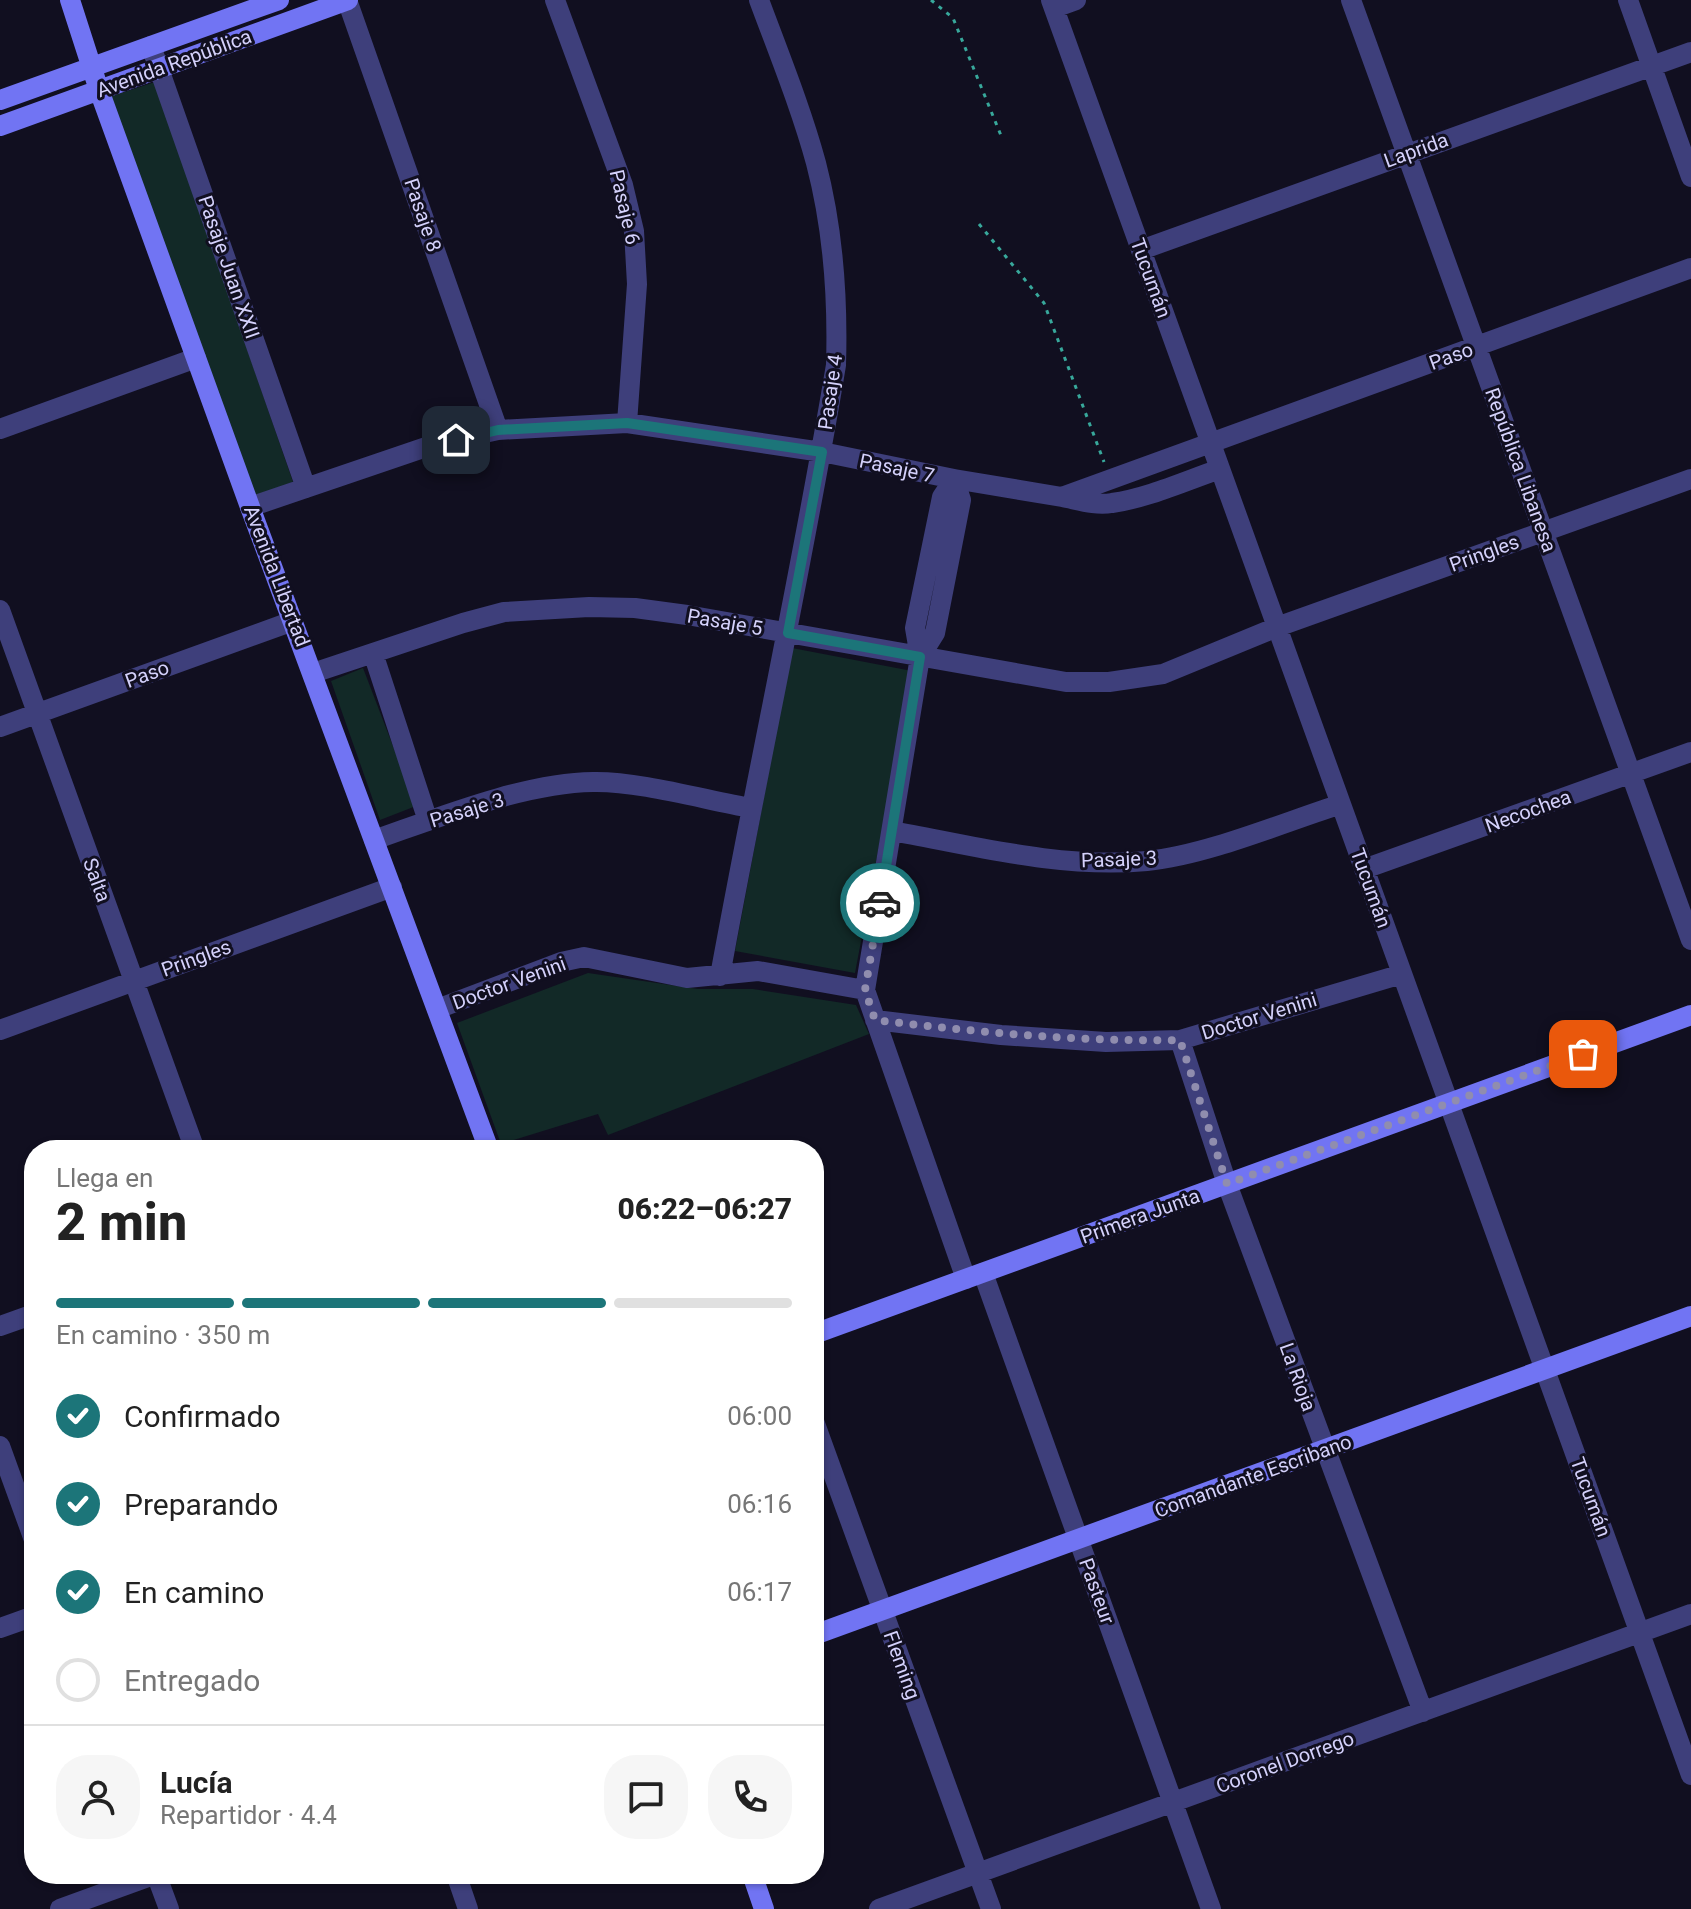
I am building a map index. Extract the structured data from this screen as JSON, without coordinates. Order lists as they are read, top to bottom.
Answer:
{
  "streets": {
    "main road": [
      "Avenida República",
      "Avenida Libertad",
      "Primera Junta",
      "Comandante Escribano"
    ],
    "street": [
      "Laprida",
      "Pasaje 6",
      "Pasaje 8",
      "Pasaje Juan XXII",
      "Tucumán",
      "Paso",
      "Pasaje 4",
      "Pasaje 7",
      "República Libanesa",
      "Pringles",
      "Pasaje 5",
      "Pasaje 3",
      "Necochea",
      "Salta",
      "Doctor Venini",
      "La Rioja",
      "Pasteur",
      "Fleming",
      "Coronel Dorrego"
    ]
  },
  "crossings": [
    ["Avenida República", "Pasaje 8"],
    ["Avenida República", "Pasaje Juan XXII"],
    ["Avenida República", "Avenida Libertad"],
    ["Laprida", "Tucumán"],
    ["Laprida", "República Libanesa"],
    ["Pasaje 6", "Pasaje 7"],
    ["Pasaje 8", "Pasaje 7"],
    ["Pasaje Juan XXII", "Pasaje 7"],
    ["Tucumán", "Paso"],
    ["Tucumán", "Pasaje 7"],
    ["Tucumán", "Pringles"],
    ["Tucumán", "Pasaje 5"],
    ["Tucumán", "Pasaje 3"],
    ["Tucumán", "Necochea"],
    ["Tucumán", "Doctor Venini"],
    ["Tucumán", "Primera Junta"],
    ["Tucumán", "Comandante Escribano"],
    ["Tucumán", "Coronel Dorrego"],
    ["Paso", "República Libanesa"],
    ["Paso", "Avenida Libertad"],
    ["Paso", "Salta"],
    ["Pasaje 4", "Pasaje 7"],
    ["Pasaje 4", "Pasaje 5"],
    ["Pasaje 4", "Pasaje 3"],
    ["Pasaje 4", "Doctor Venini"],
    ["Pasaje 7", "Avenida Libertad"],
    ["República Libanesa", "Pringles"],
    ["República Libanesa", "Necochea"],
    ["Pringles", "Avenida Libertad"],
    ["Pringles", "Pasaje 5"],
    ["Pringles", "Salta"],
    ["Avenida Libertad", "Pasaje 5"],
    ["Avenida Libertad", "Pasaje 3"],
    ["Avenida Libertad", "Doctor Venini"],
    ["Doctor Venini", "La Rioja"],
    ["Doctor Venini", "Pasteur"],
    ["Primera Junta", "La Rioja"],
    ["Primera Junta", "Pasteur"],
    ["La Rioja", "Comandante Escribano"],
    ["La Rioja", "Coronel Dorrego"],
    ["Comandante Escribano", "Pasteur"],
    ["Comandante Escribano", "Fleming"],
    ["Pasteur", "Coronel Dorrego"],
    ["Fleming", "Coronel Dorrego"]
  ],
  "page": {
    "heading": ["2 min", "Llega en", "06:22–06:27"],
    "panel": ["Lucía", "Repartidor · 4.4"],
    "bar": "En camino · 350 m",
    "list": [
      ["Confirmado", "06:00"],
      ["Preparando", "06:16"],
      ["En camino", "06:17"],
      "Entregado"
    ]
  }
}
